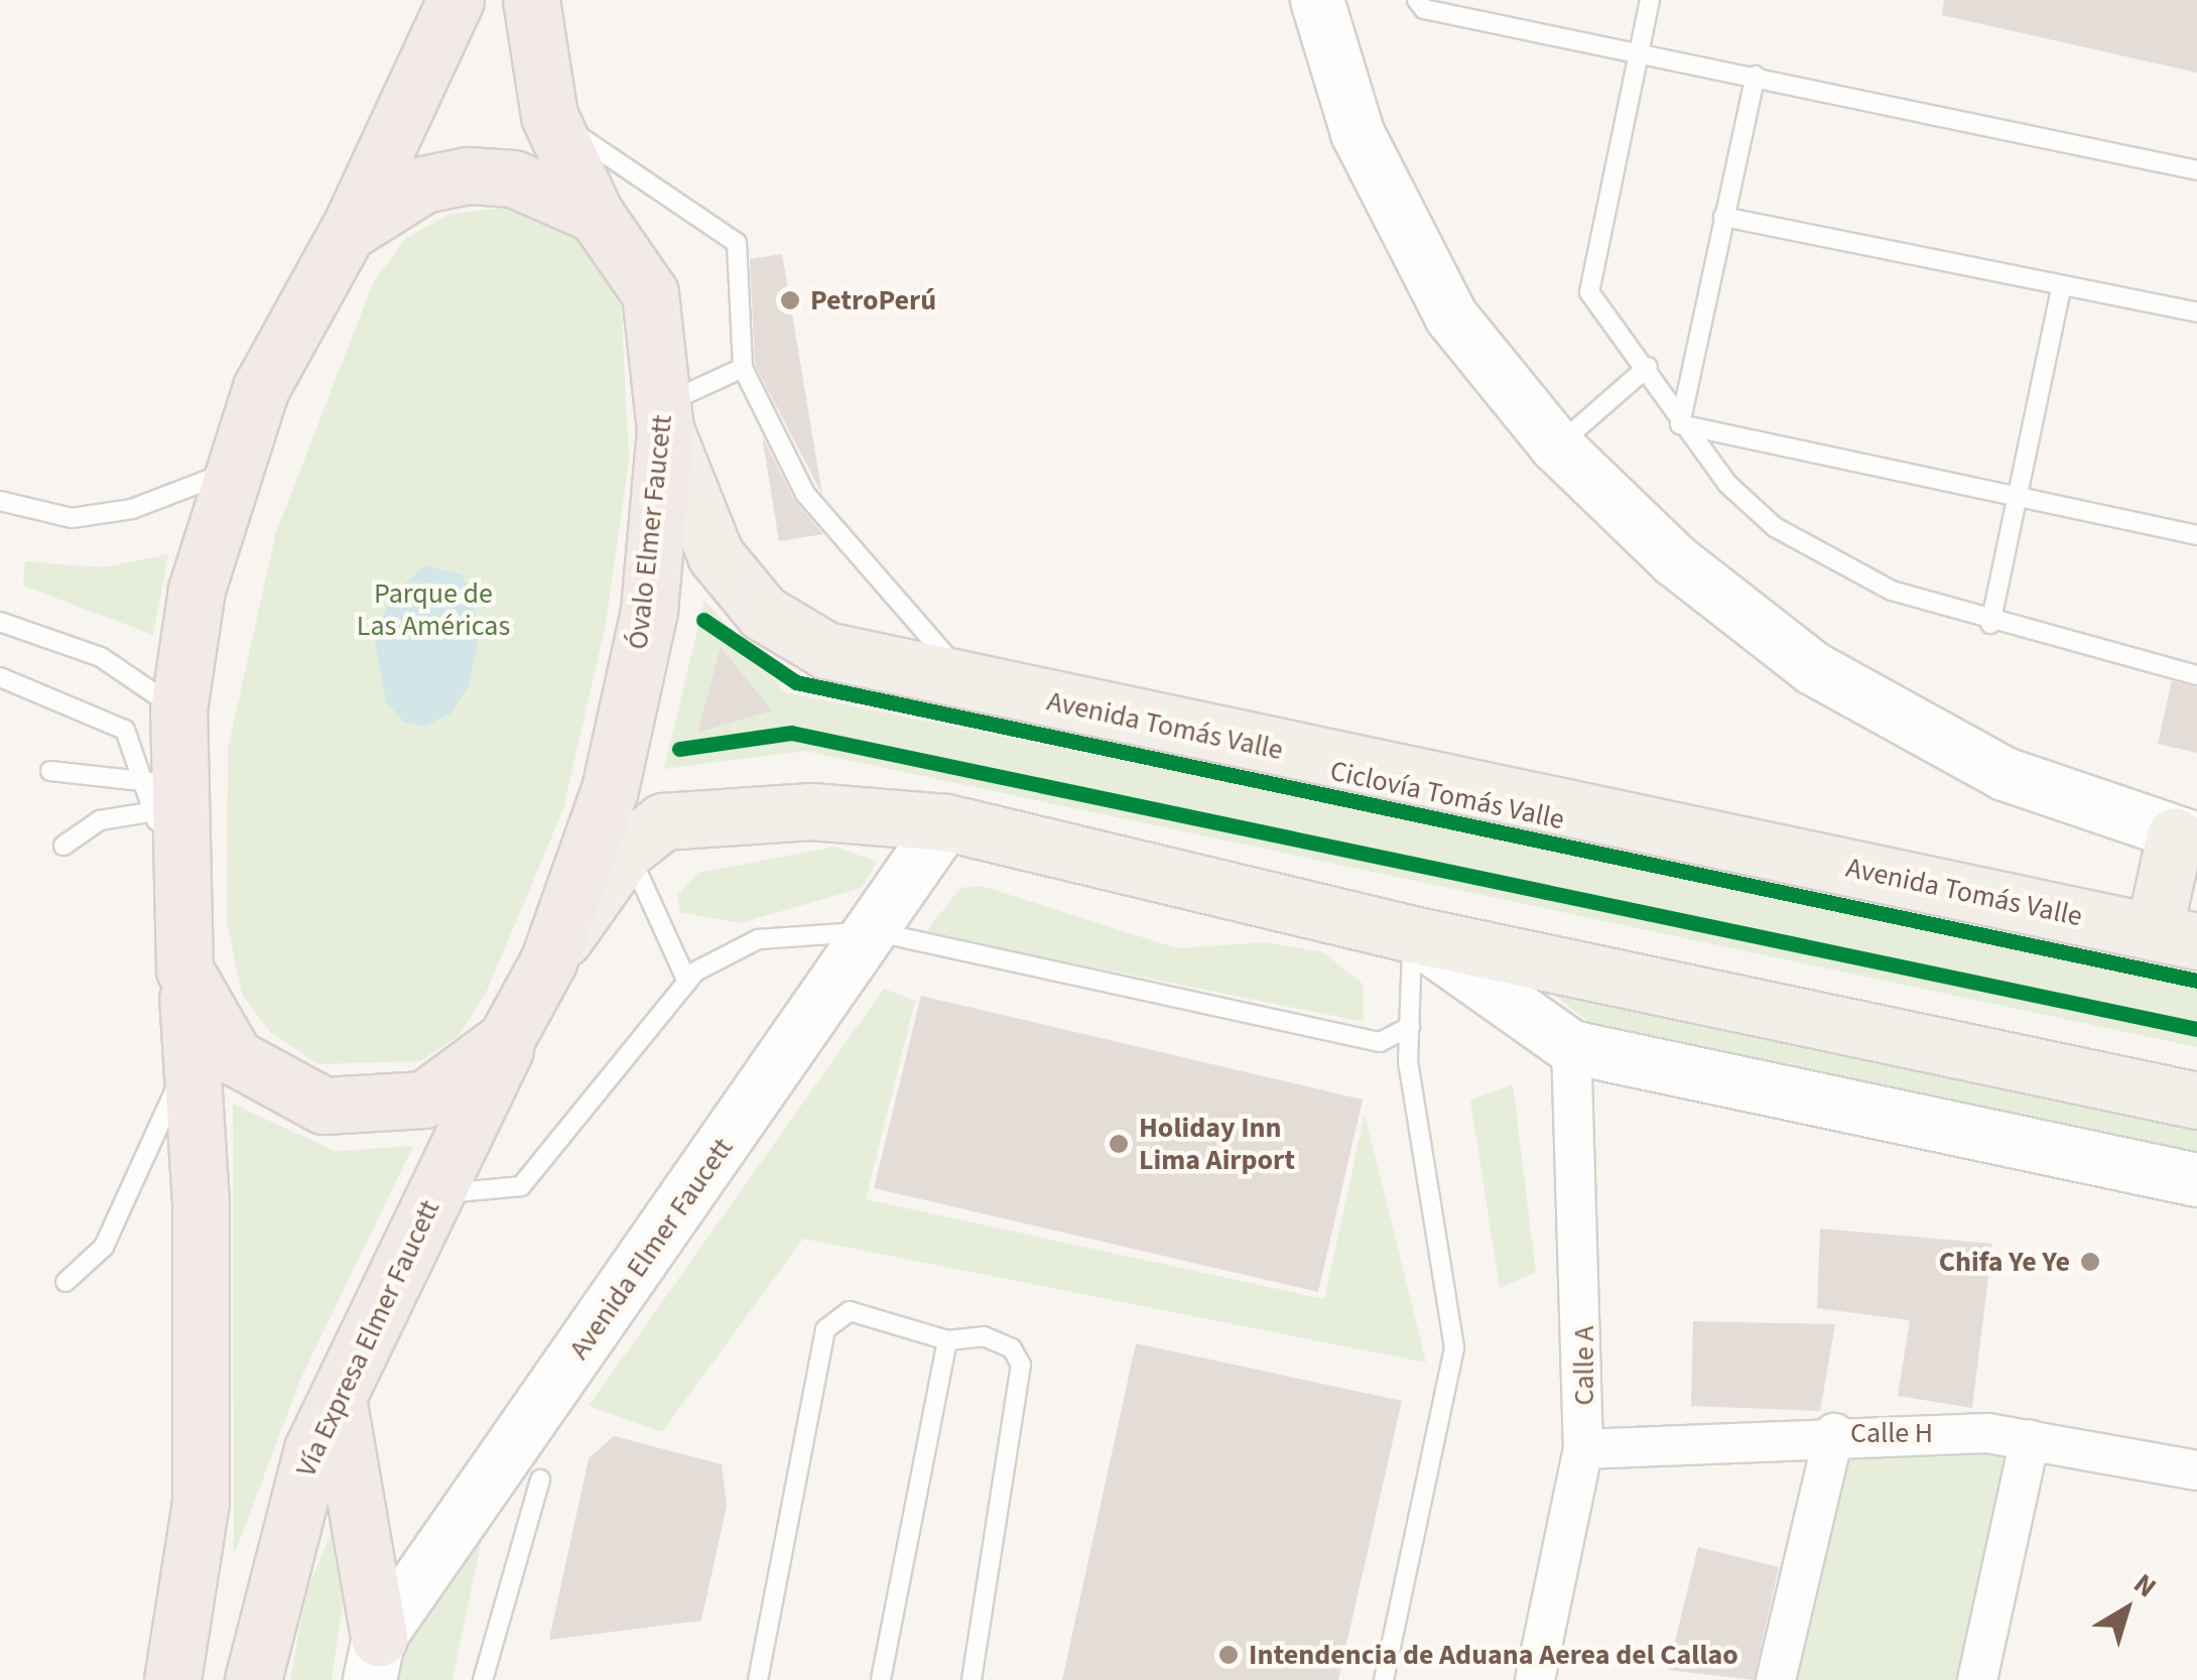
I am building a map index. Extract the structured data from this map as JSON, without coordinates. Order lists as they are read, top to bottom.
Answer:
{
  "streets": {
    "highway": ["Óvalo Elmer Faucett", "Vía Expresa Elmer Faucett"],
    "main road": ["Avenida Tomás Valle", "Avenida Elmer Faucett"],
    "street": ["Calle A", "Calle H"],
    "cycle path": ["Ciclovía Tomás Valle"]
  },
  "crossings": [
    ["Óvalo Elmer Faucett", "Avenida Tomás Valle"],
    ["Óvalo Elmer Faucett", "Vía Expresa Elmer Faucett"],
    ["Calle A", "Calle H"]
  ],
  "parks": ["Parque de Las Américas"],
  "places": [
    "PetroPerú",
    "Holiday Inn Lima Airport",
    "Chifa Ye Ye",
    "Intendencia de Aduana Aerea del Callao"
  ],
  "north": "top right"
}
